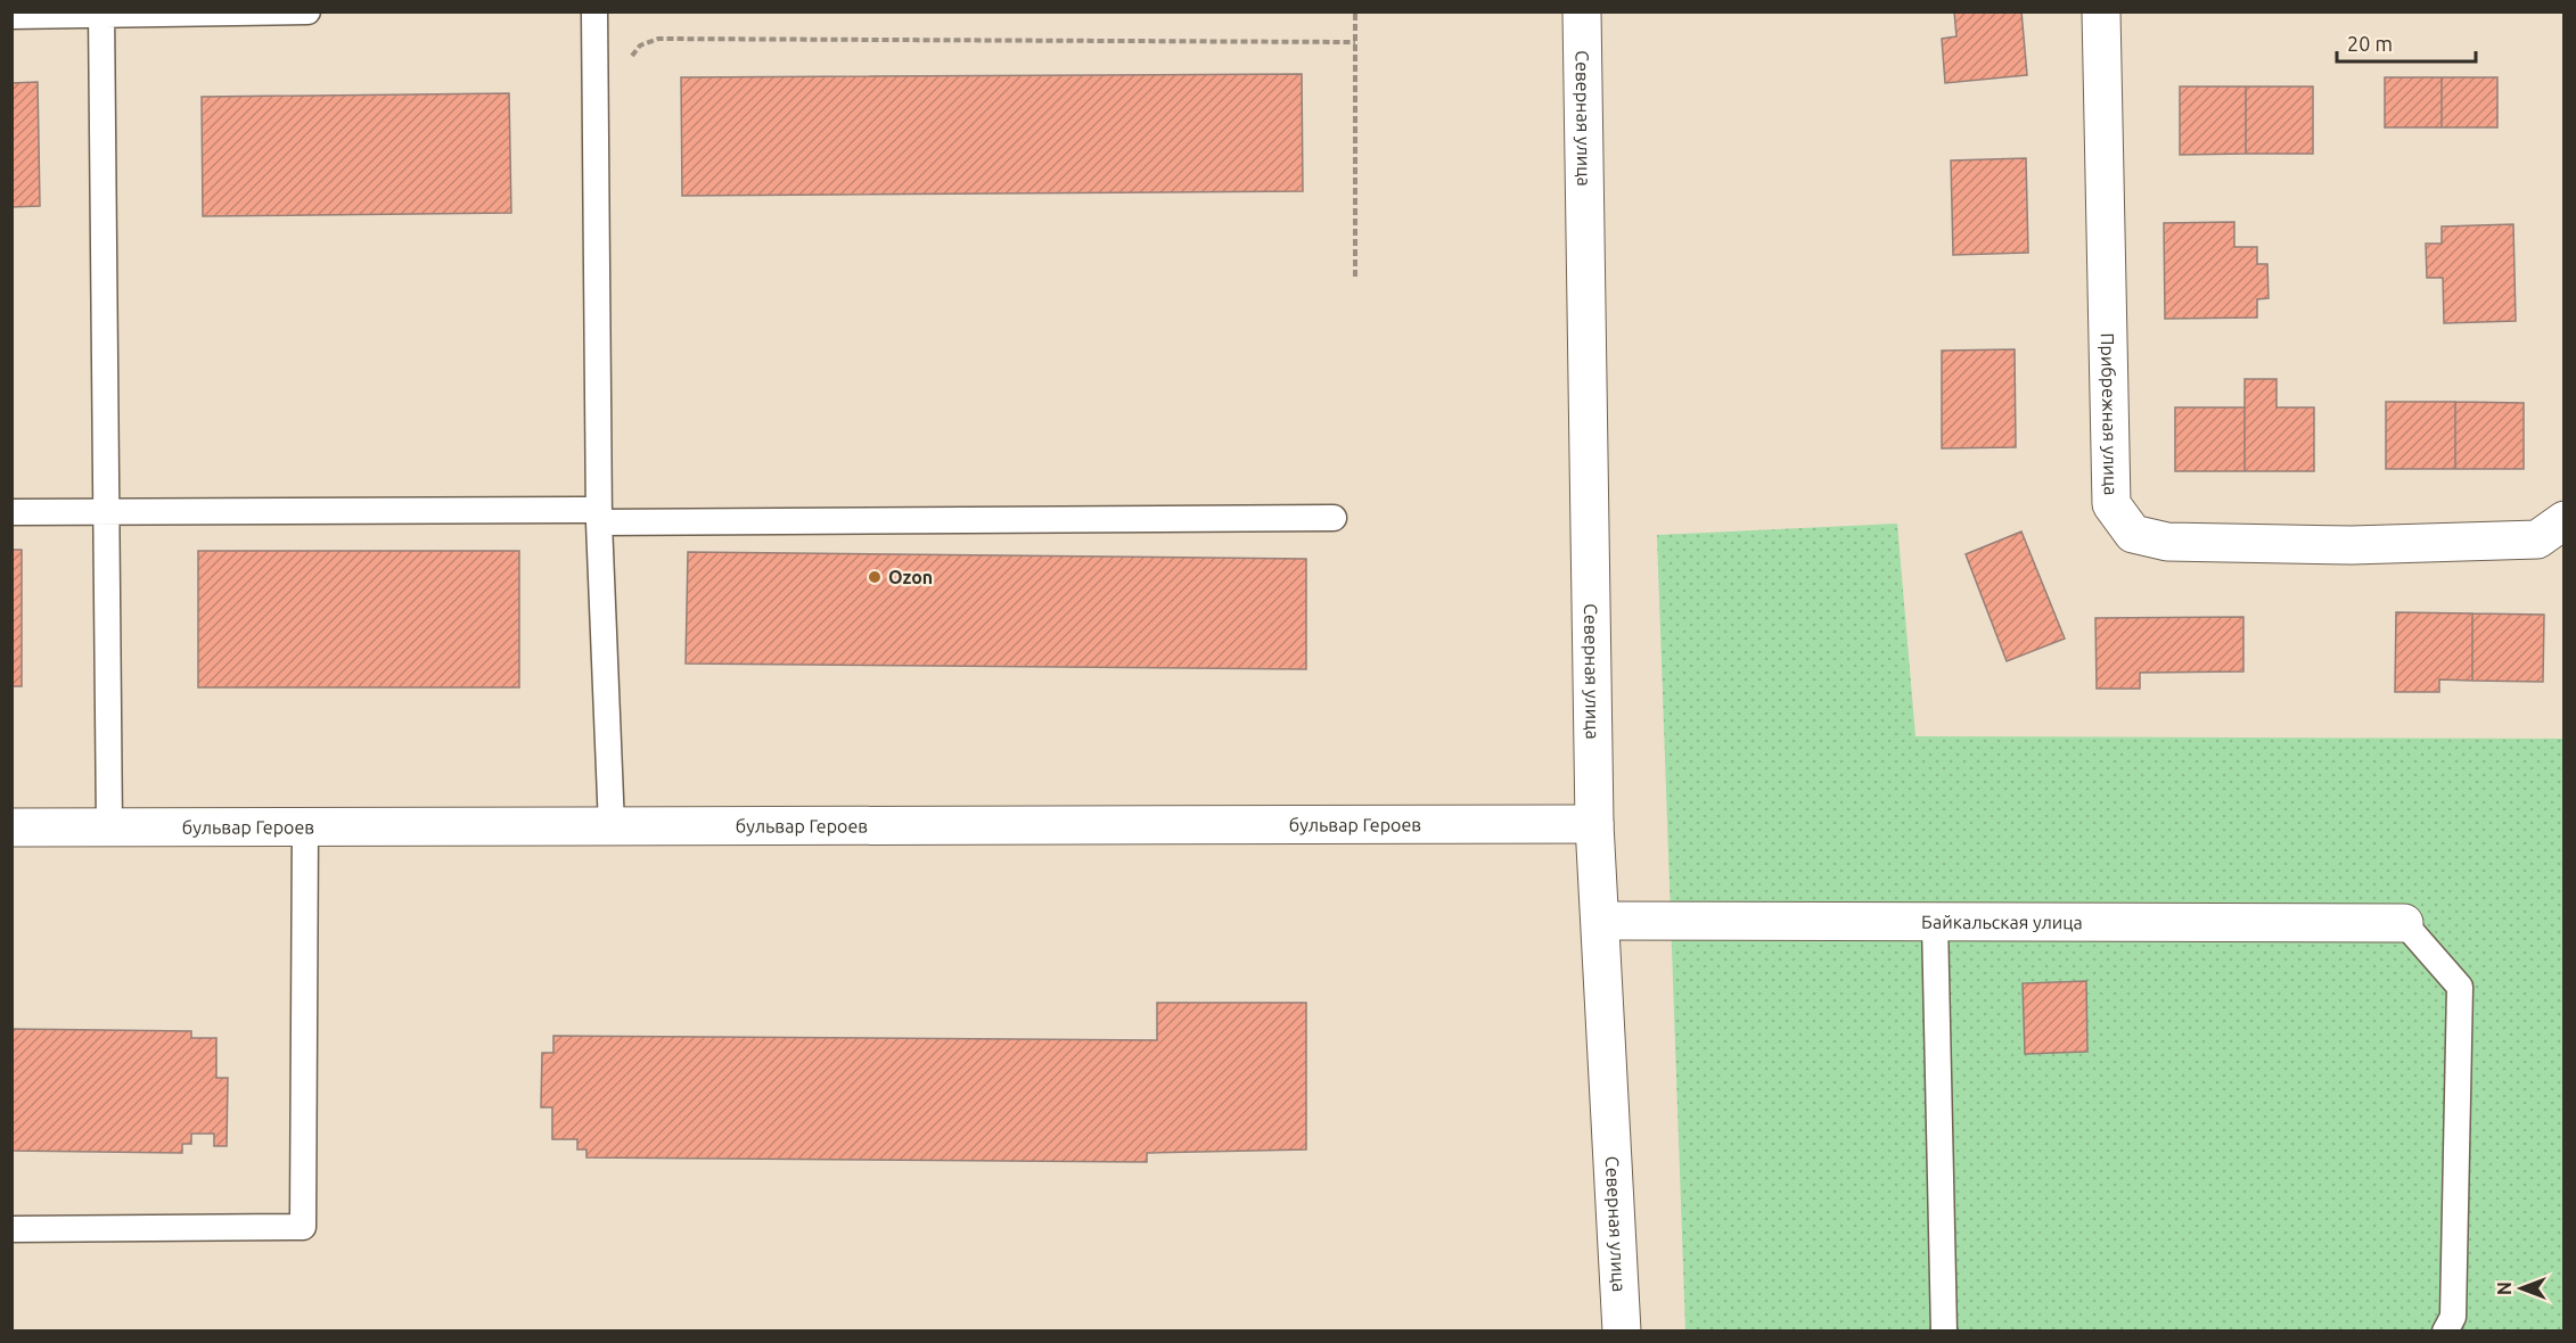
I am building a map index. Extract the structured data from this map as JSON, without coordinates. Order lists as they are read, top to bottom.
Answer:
{
  "streets": {
    "street": [
      "Северная улица",
      "Прибрежная улица",
      "бульвар Героев",
      "Байкальская улица"
    ]
  },
  "crossings": [
    ["Северная улица", "бульвар Героев"],
    ["Северная улица", "Байкальская улица"]
  ],
  "places": ["Ozon"],
  "scale_bar": "20 m",
  "north": "left"
}
